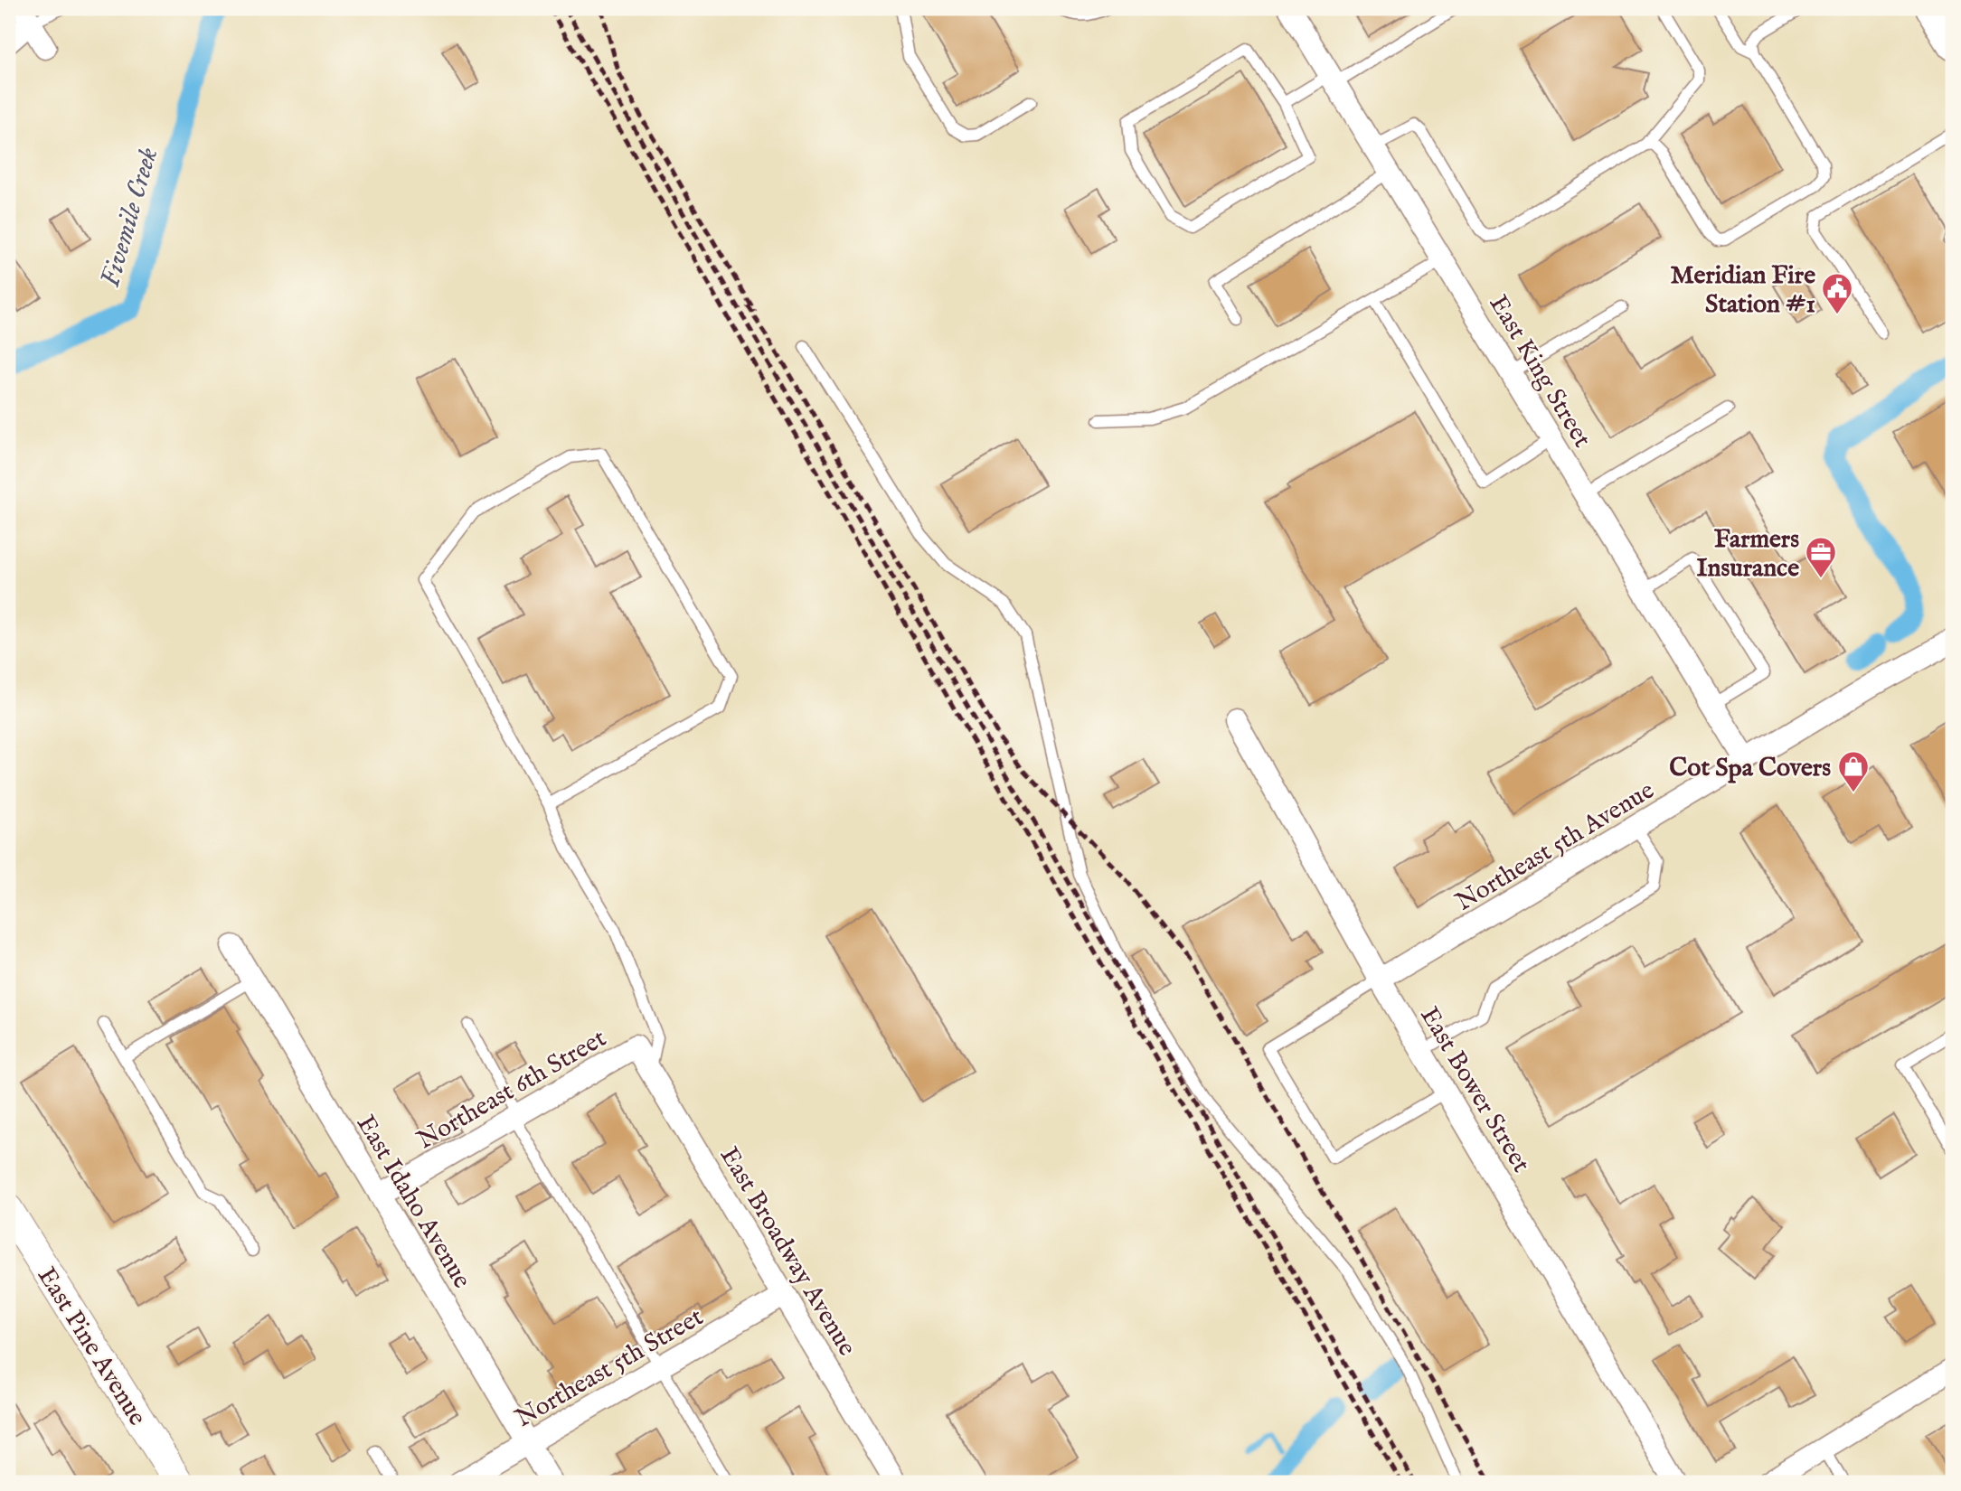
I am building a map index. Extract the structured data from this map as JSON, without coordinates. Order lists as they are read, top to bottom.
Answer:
{
  "streets": {
    "street": [
      "East King Street",
      "Northeast 5th Avenue",
      "Northeast 6th Street",
      "East Bower Street",
      "East Idaho Avenue",
      "East Broadway Avenue",
      "East Pine Avenue",
      "Northeast 5th Street"
    ]
  },
  "crossings": [
    ["East King Street", "Northeast 5th Avenue"],
    ["Northeast 5th Avenue", "East Bower Street"],
    ["Northeast 6th Street", "East Idaho Avenue"],
    ["Northeast 6th Street", "East Broadway Avenue"],
    ["East Idaho Avenue", "Northeast 5th Street"],
    ["East Broadway Avenue", "Northeast 5th Street"]
  ],
  "water": ["Fivemile Creek"],
  "places": {
    "public building": ["Meridian Fire Station #1"],
    "office": ["Farmers Insurance"],
    "shop": ["Cot Spa Covers"]
  }
}
